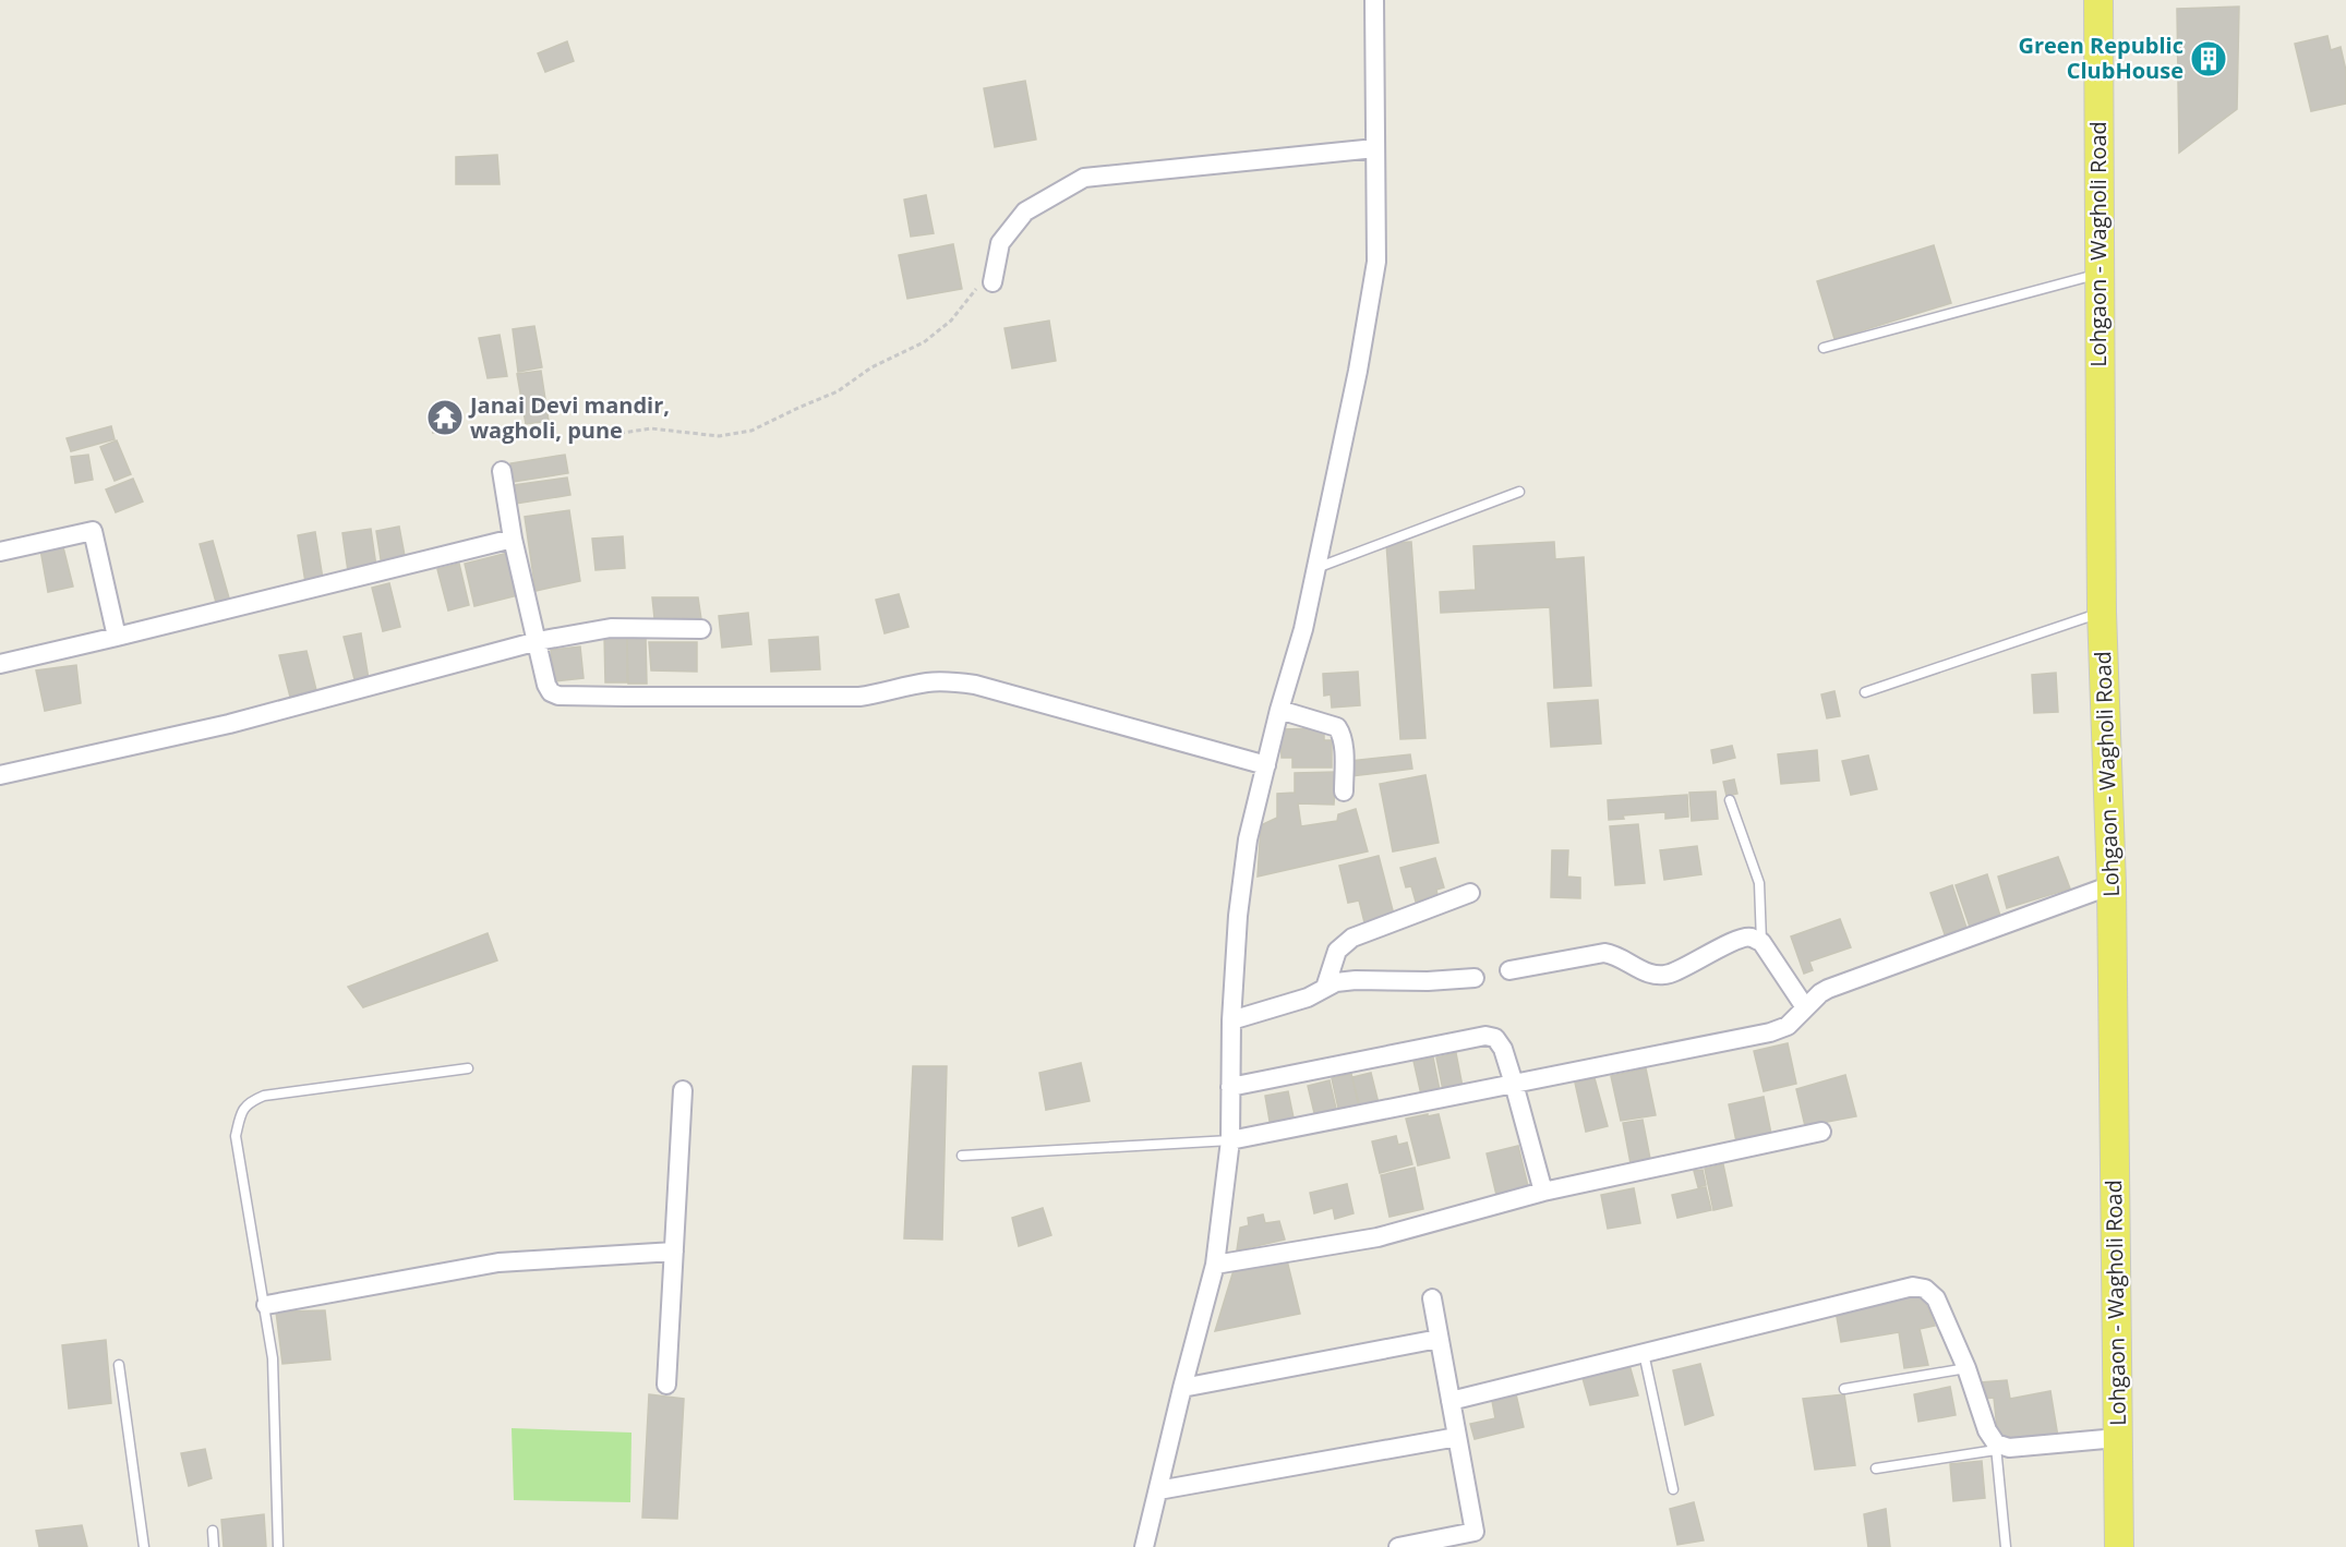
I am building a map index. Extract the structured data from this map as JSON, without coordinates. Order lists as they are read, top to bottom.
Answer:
{
  "streets": {
    "main road": ["Lohgaon - Wagholi Road"]
  },
  "places": {
    "building": ["Green Republic ClubHouse"],
    "temple": ["Janai Devi mandir, wagholi, pune"]
  }
}
